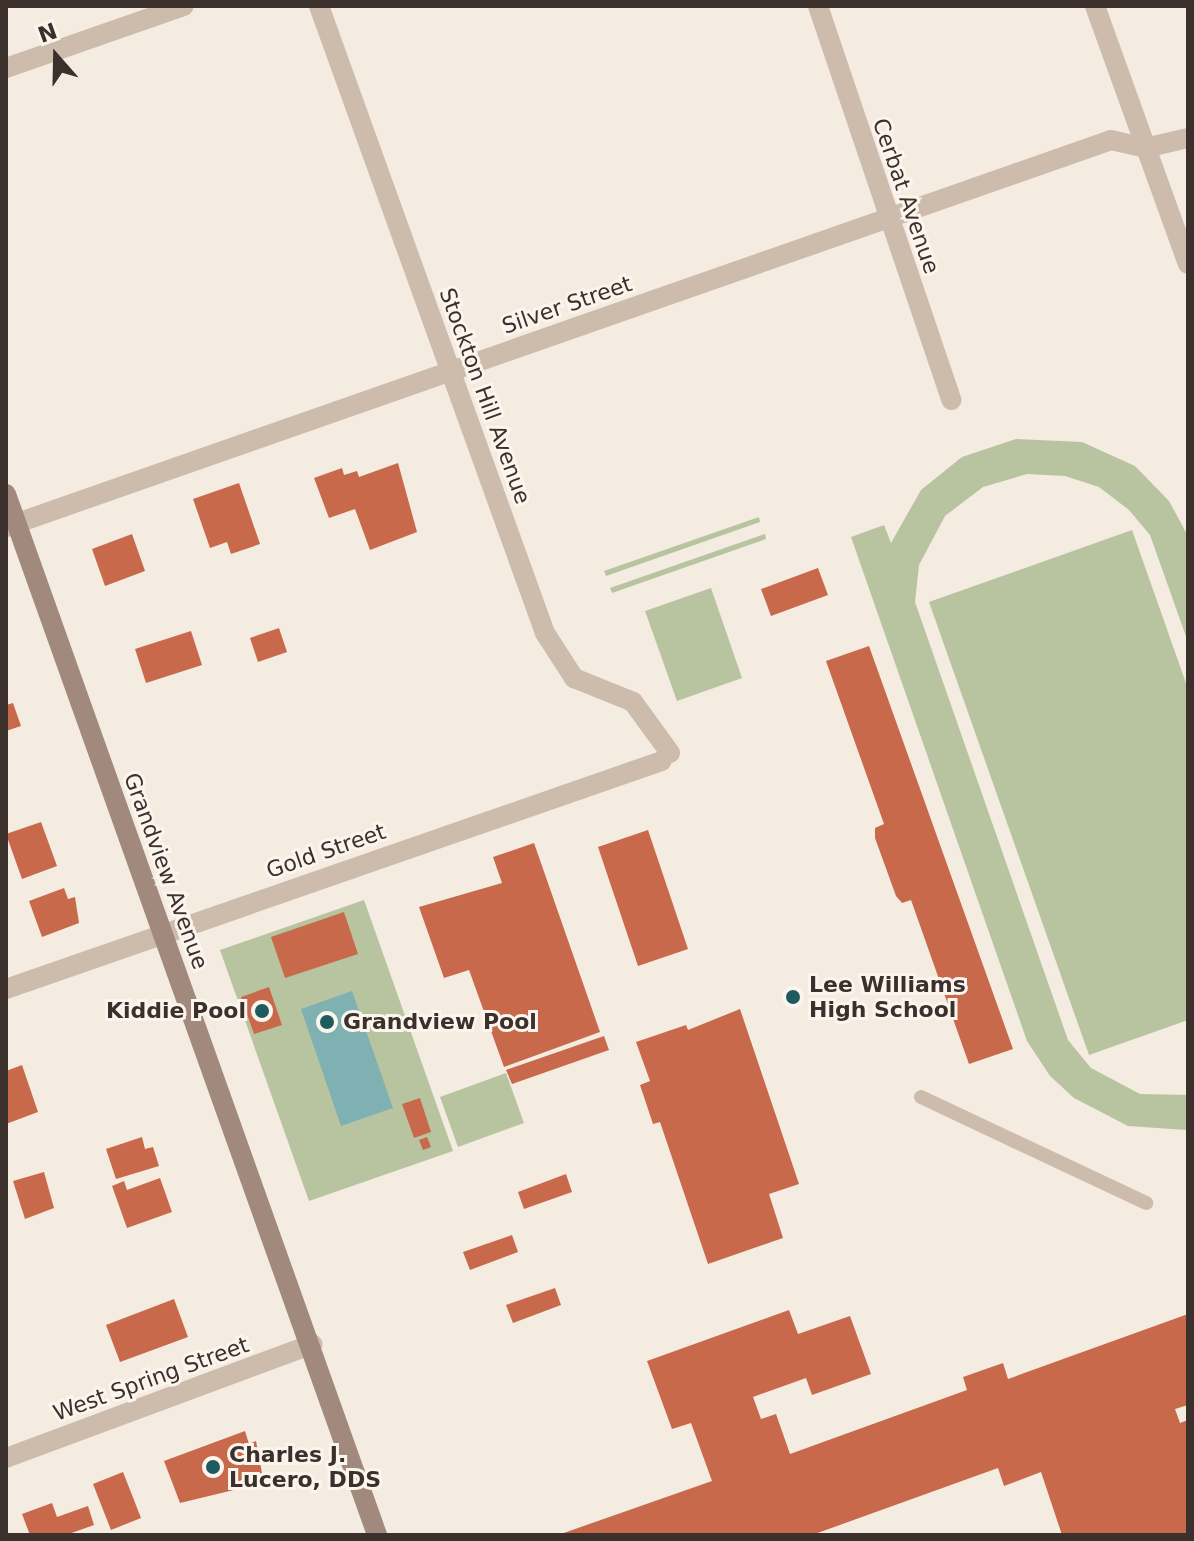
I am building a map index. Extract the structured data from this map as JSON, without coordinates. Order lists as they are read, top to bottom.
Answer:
{
  "streets": {
    "main road": ["Grandview Avenue"],
    "street": [
      "Cerbat Avenue",
      "Silver Street",
      "Stockton Hill Avenue",
      "Gold Street",
      "West Spring Street"
    ]
  },
  "crossings": [
    ["Cerbat Avenue", "Silver Street"],
    ["Silver Street", "Stockton Hill Avenue"],
    ["Silver Street", "Grandview Avenue"],
    ["Stockton Hill Avenue", "Gold Street"],
    ["Gold Street", "Grandview Avenue"],
    ["Grandview Avenue", "West Spring Street"]
  ],
  "places": [
    "Lee Williams High School",
    "Kiddie Pool",
    "Grandview Pool",
    "Charles J. Lucero, DDS"
  ],
  "north": "top"
}
